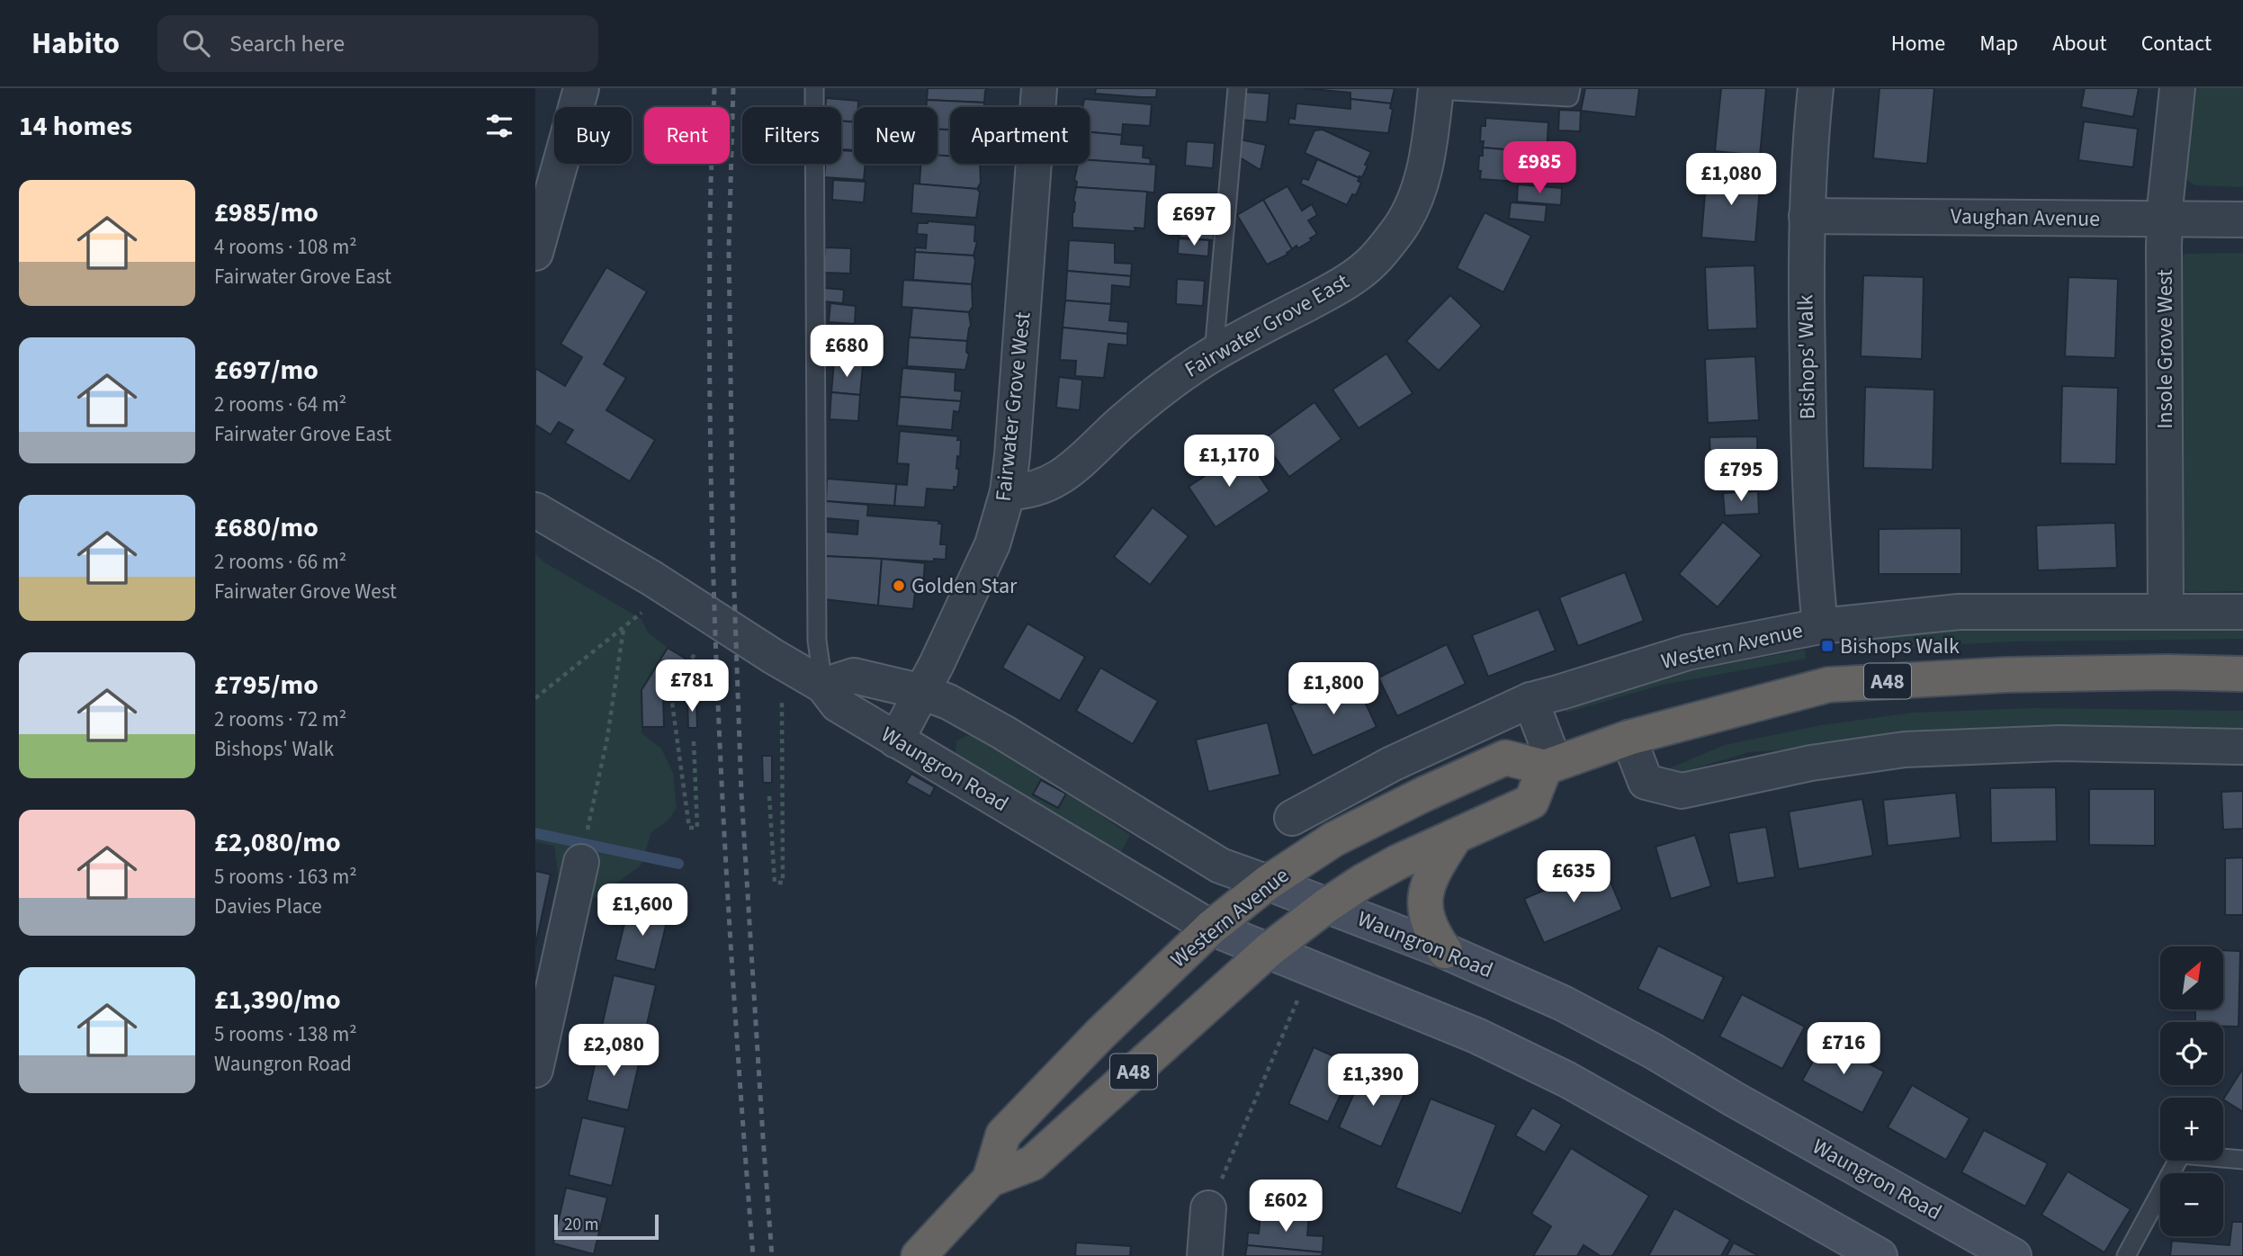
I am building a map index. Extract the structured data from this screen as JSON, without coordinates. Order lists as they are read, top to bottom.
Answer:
{
  "streets": {
    "highway": ["Western Avenue", "A48"],
    "main road": ["Waungron Road"],
    "street": [
      "Vaughan Avenue",
      "Fairwater Grove East",
      "Insole Grove West",
      "Bishops' Walk",
      "Fairwater Grove West"
    ]
  },
  "crossings": [
    ["Vaughan Avenue", "Insole Grove West"],
    ["Vaughan Avenue", "Bishops' Walk"],
    ["Fairwater Grove East", "Fairwater Grove West"],
    ["Insole Grove West", "Western Avenue"],
    ["Bishops' Walk", "Western Avenue"],
    ["Fairwater Grove West", "Waungron Road"],
    ["Western Avenue", "A48"],
    ["Western Avenue", "Waungron Road"]
  ],
  "places": {
    "other": ["Golden Star"],
    "transit": ["Bishops Walk"]
  },
  "scale_bar": "20 m",
  "north": "top right",
  "page": {
    "header": "Habito",
    "search": "Search here",
    "nav": [
      "Home",
      "Map",
      "About",
      "Contact"
    ],
    "heading": "14 homes",
    "chip": [
      "Buy",
      "Rent",
      "Filters",
      "New",
      "Apartment"
    ],
    "price": [
      "£985",
      "£1,080",
      "£697",
      "£680",
      "£1,170",
      "£795",
      "£781",
      "£1,800",
      "£635",
      "£1,600",
      "£716",
      "£2,080",
      "£1,390",
      "£602"
    ],
    "list": [
      {
        "name": "£985/mo",
        "note": "4 rooms · 108 m² · Fairwater Grove East"
      },
      {
        "name": "£697/mo",
        "note": "2 rooms · 64 m² · Fairwater Grove East"
      },
      {
        "name": "£680/mo",
        "note": "2 rooms · 66 m² · Fairwater Grove West"
      },
      {
        "name": "£795/mo",
        "note": "2 rooms · 72 m² · Bishops' Walk"
      },
      {
        "name": "£2,080/mo",
        "note": "5 rooms · 163 m² · Davies Place"
      },
      {
        "name": "£1,390/mo",
        "note": "5 rooms · 138 m² · Waungron Road"
      }
    ],
    "map_buttons": ["+", "−"],
    "scale": "20 m"
  }
}
